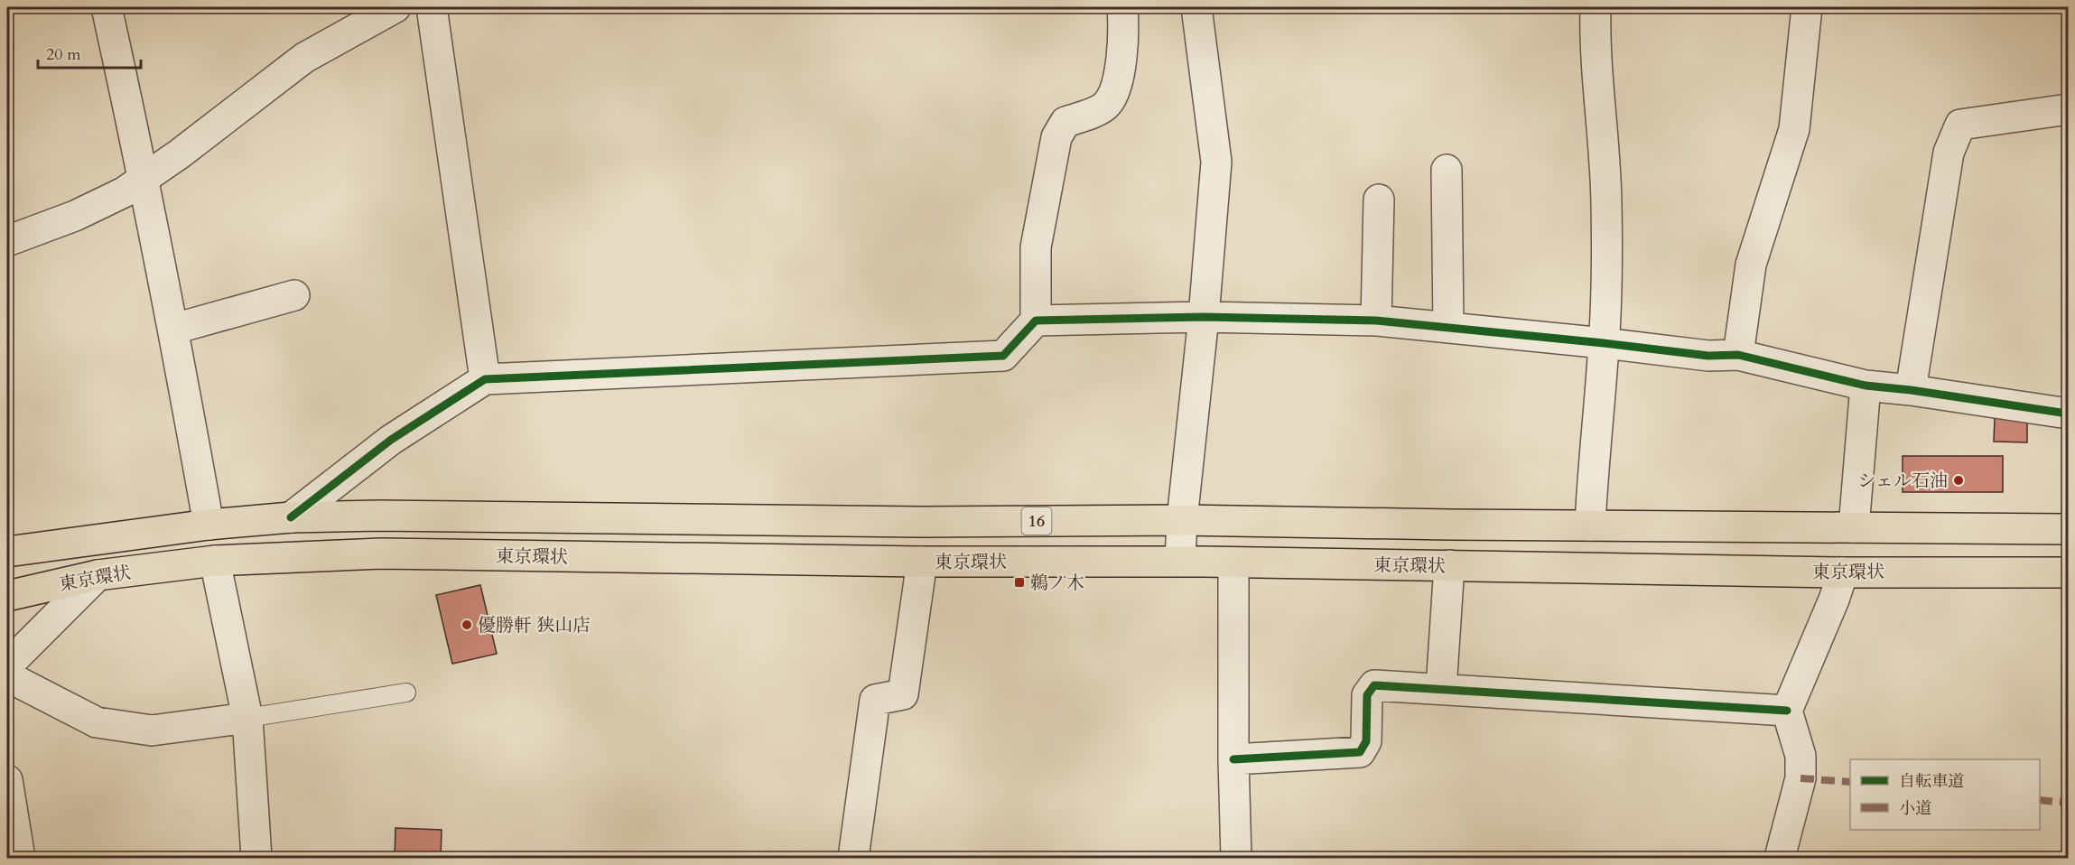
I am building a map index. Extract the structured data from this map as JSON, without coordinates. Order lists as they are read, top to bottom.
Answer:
{
  "streets": {
    "highway": ["16", "東京環状"]
  },
  "places": {
    "other": ["シェル石油", "優勝軒 狭山店"],
    "transit": ["鵜ノ木"]
  },
  "legend": ["自転車道", "小道"],
  "scale_bar": "20 m"
}
